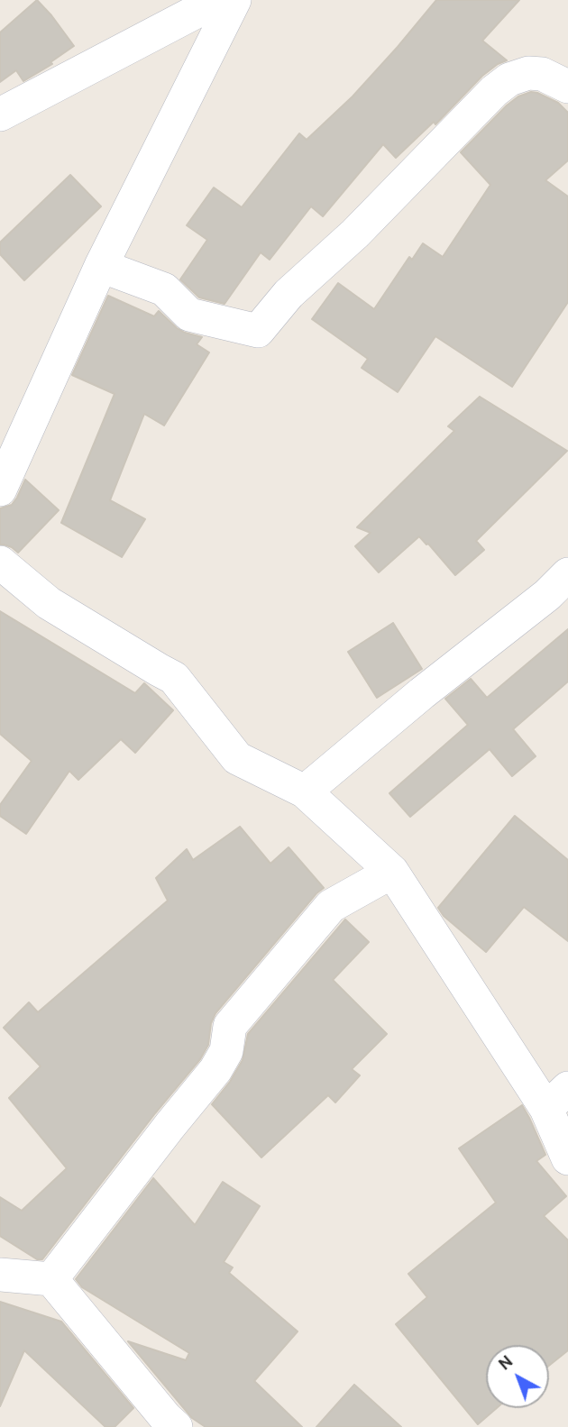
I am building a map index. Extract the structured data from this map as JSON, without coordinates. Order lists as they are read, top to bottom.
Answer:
{
  "north": "top left"
}
